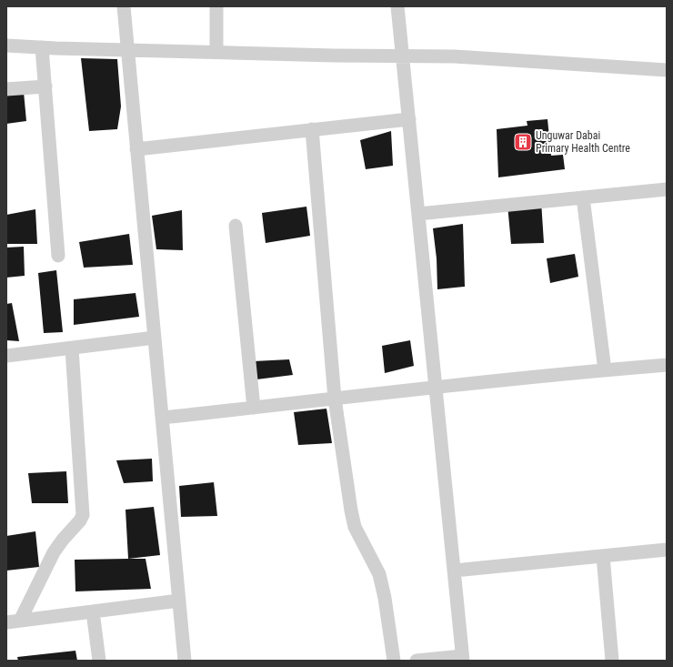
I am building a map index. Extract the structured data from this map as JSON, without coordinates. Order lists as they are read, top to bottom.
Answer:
{
  "places": {
    "building": ["Unguwar Dabai Primary Health Centre"]
  }
}
